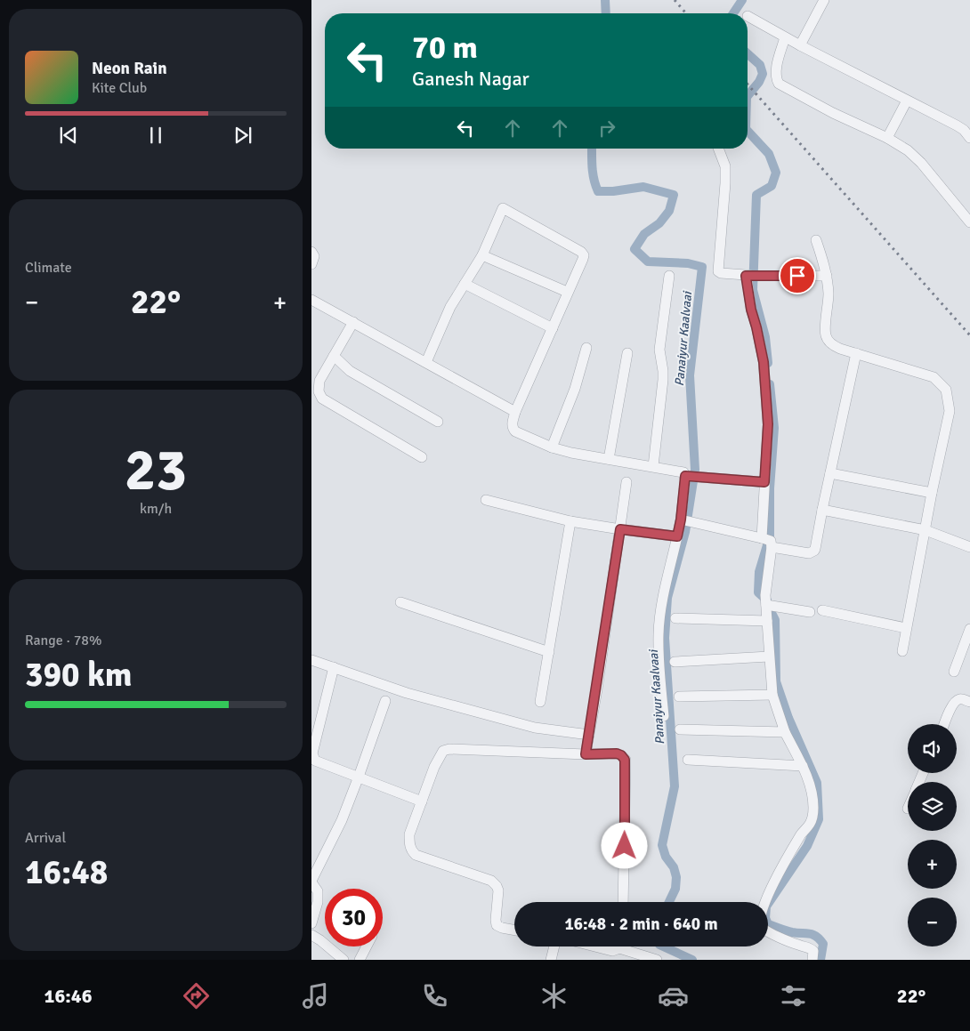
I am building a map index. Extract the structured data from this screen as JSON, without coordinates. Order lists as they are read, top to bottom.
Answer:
{
  "water": ["Panaiyur Kaalvaai"],
  "page": {
    "turn": ["70 m", "Ganesh Nagar"],
    "song": ["Neon Rain", "Kite Club"],
    "tile": [
      "Climate",
      ["23", "km/h"],
      ["Range · 78%", "390 km"],
      ["Arrival", "16:48"]
    ],
    "heat": ["−", "22°", "+"],
    "map_buttons": ["+", "−"],
    "limit": "30",
    "trip": "16:48 · 2 min · 640 m",
    "tabs": ["16:46", "22°"]
  }
}
